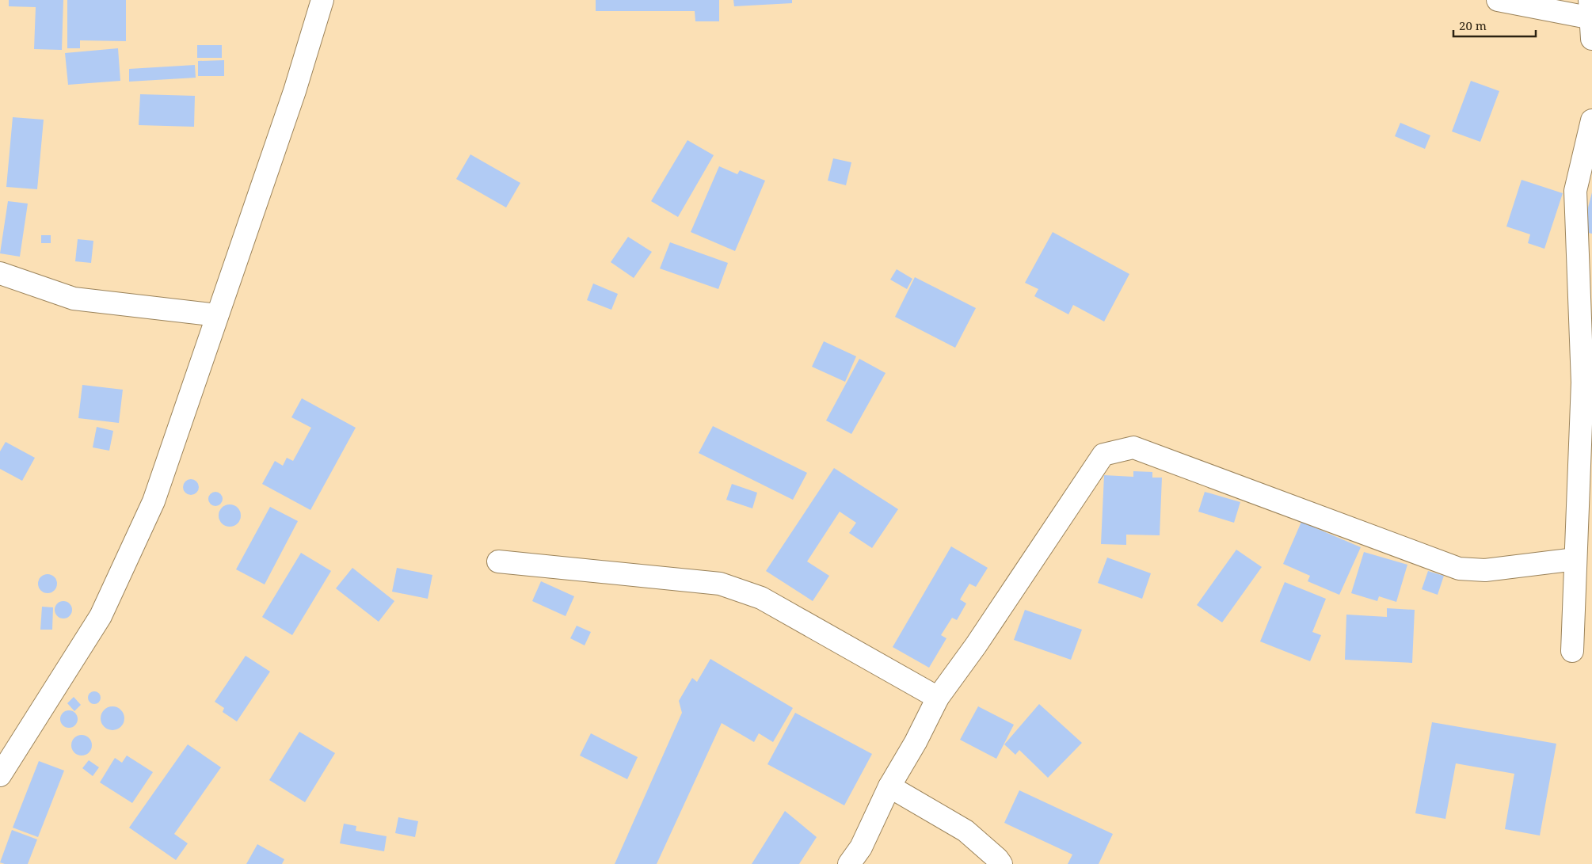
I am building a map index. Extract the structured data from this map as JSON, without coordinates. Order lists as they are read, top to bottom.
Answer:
{
  "scale_bar": "20 m"
}
